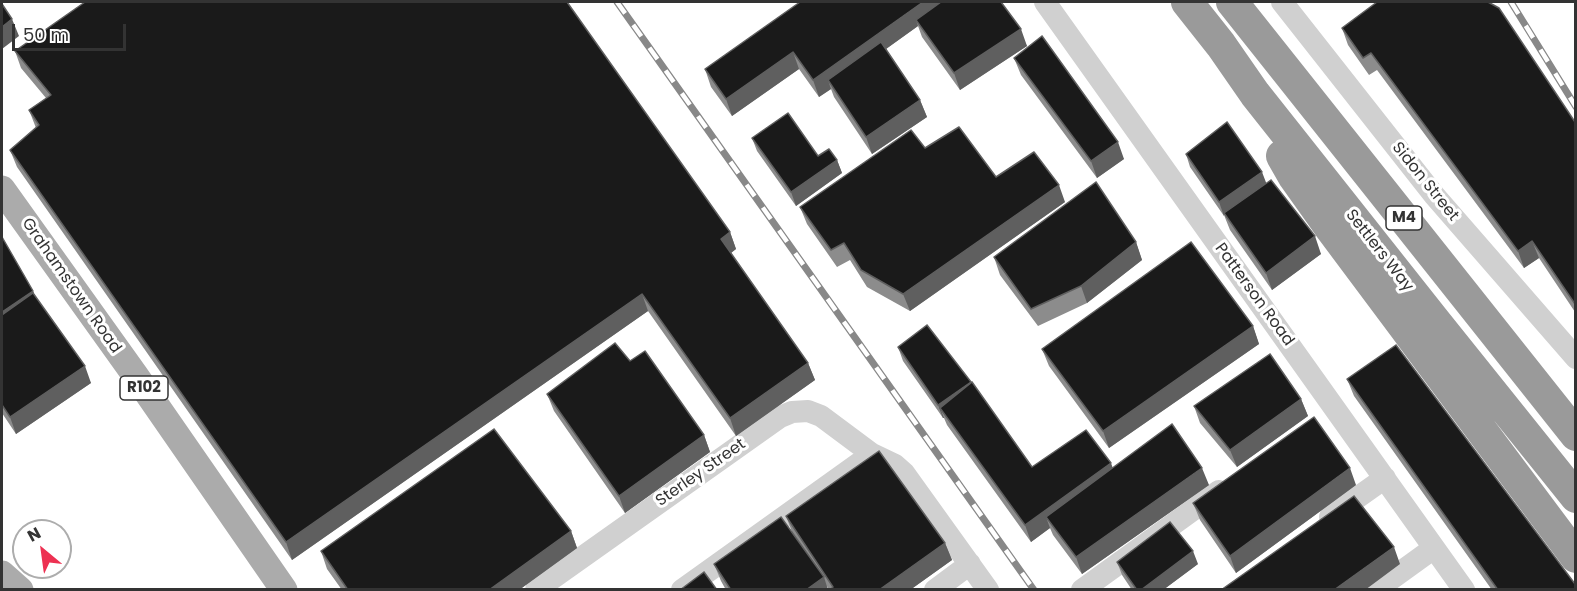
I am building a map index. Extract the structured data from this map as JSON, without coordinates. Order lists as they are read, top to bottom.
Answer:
{
  "streets": {
    "highway": ["M4", "Settlers Way"],
    "main road": ["Grahamstown Road", "R102"],
    "street": ["Sidon Street", "Patterson Road", "Sterley Street"]
  },
  "scale_bar": "50 m",
  "north": "top left"
}
